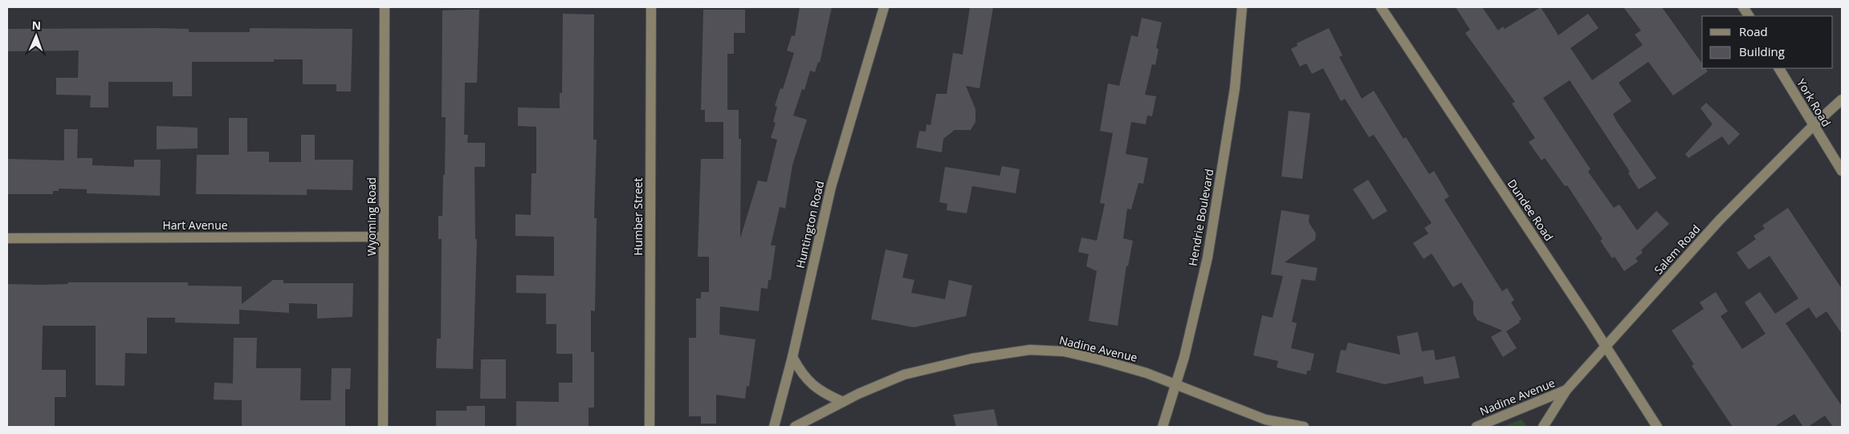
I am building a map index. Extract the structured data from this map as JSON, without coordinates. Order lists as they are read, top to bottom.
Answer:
{
  "streets": {
    "street": [
      "York Road",
      "Dundee Road",
      "Wyoming Road",
      "Humber Street",
      "Hendrie Boulevard",
      "Huntington Road",
      "Hart Avenue",
      "Salem Road",
      "Nadine Avenue"
    ]
  },
  "crossings": [
    ["York Road", "Salem Road"],
    ["Dundee Road", "Salem Road"],
    ["Wyoming Road", "Hart Avenue"],
    ["Hendrie Boulevard", "Nadine Avenue"],
    ["Salem Road", "Nadine Avenue"]
  ],
  "legend": ["Road", "Building"],
  "north": "top"
}
